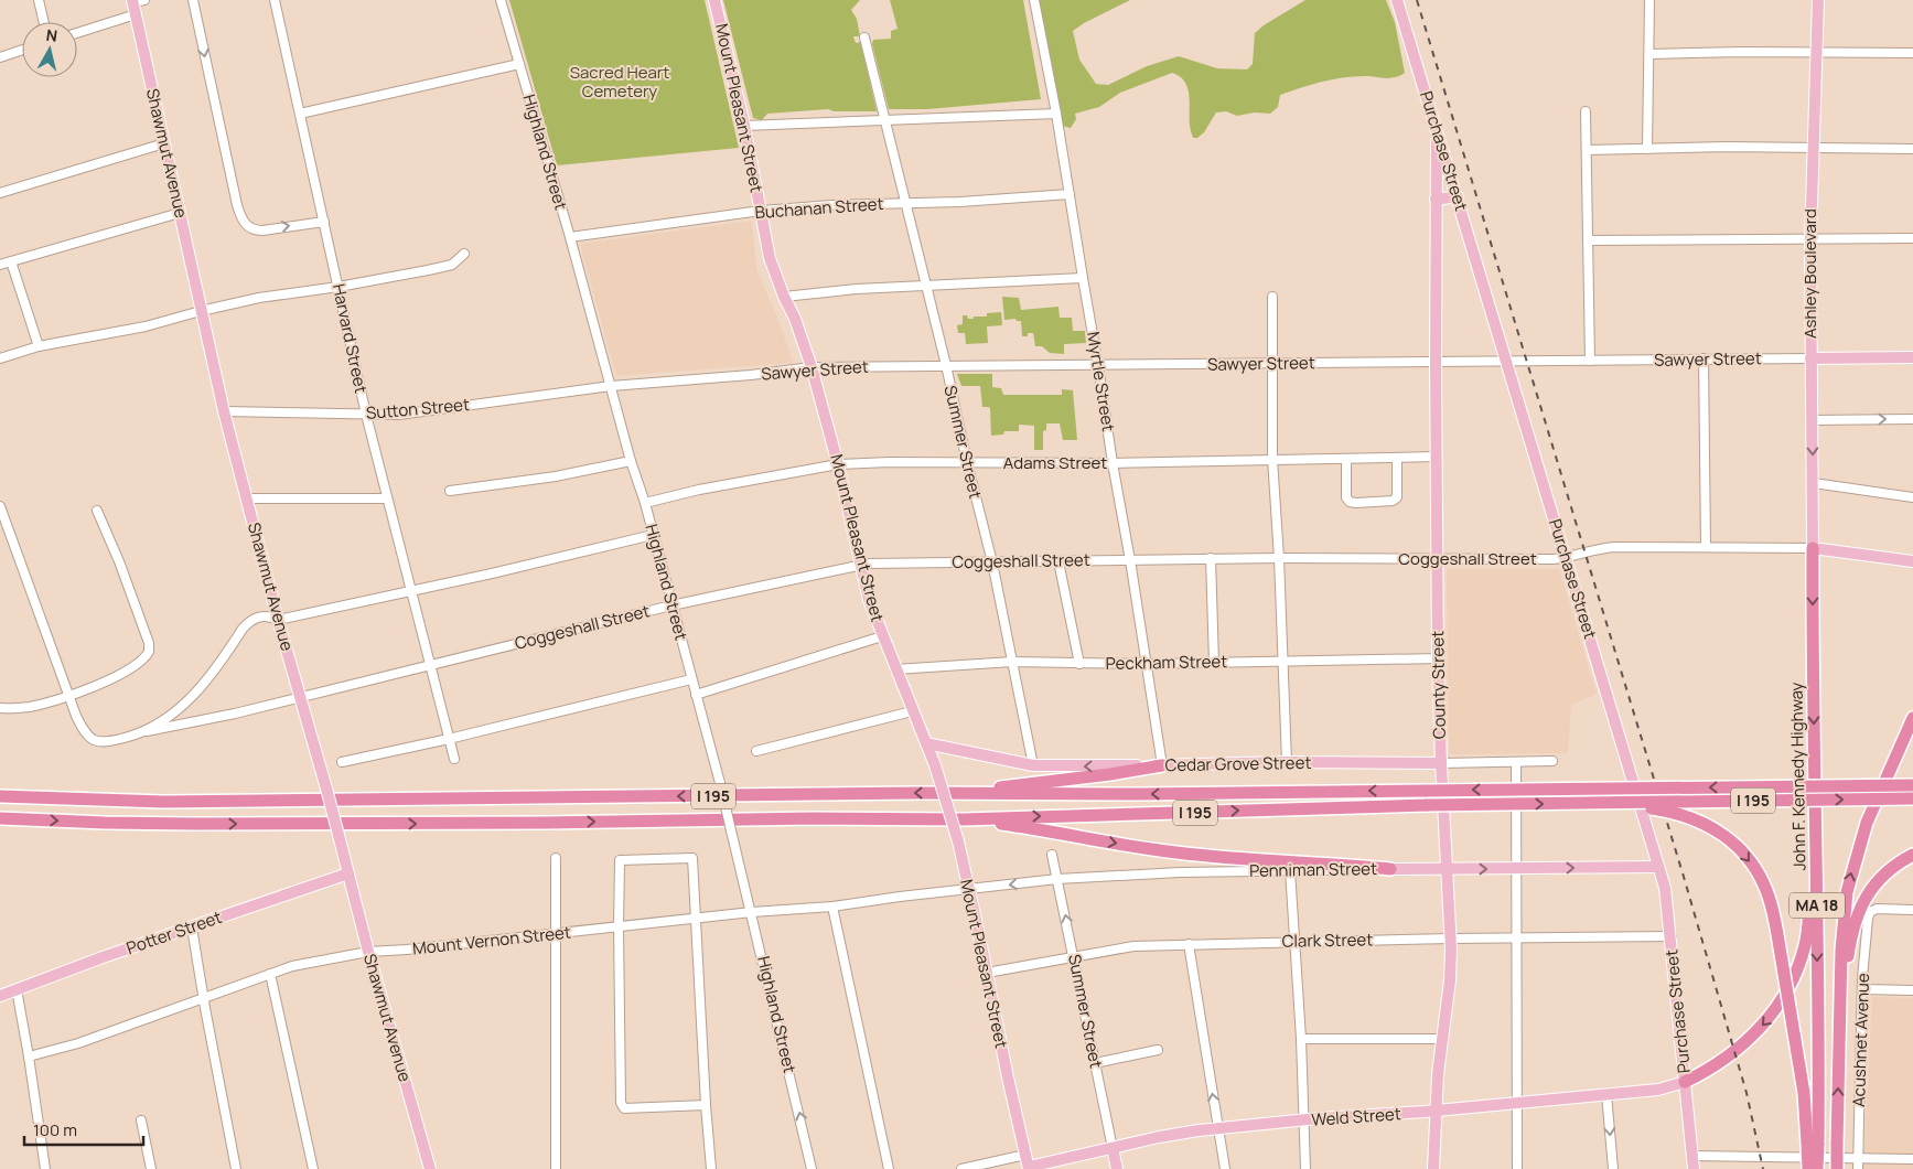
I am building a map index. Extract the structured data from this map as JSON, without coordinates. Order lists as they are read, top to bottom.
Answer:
{
  "streets": {
    "highway": ["John F. Kennedy Highway", "I 195", "MA 18"],
    "main road": [
      "Mount Pleasant Street",
      "Purchase Street",
      "Shawmut Avenue",
      "Ashley Boulevard",
      "Sawyer Street",
      "Summer Street",
      "Coggeshall Street",
      "County Street",
      "Cedar Grove Street",
      "Penniman Street",
      "Potter Street",
      "Weld Street"
    ],
    "street": [
      "Highland Street",
      "Buchanan Street",
      "Harvard Street",
      "Myrtle Street",
      "Sutton Street",
      "Adams Street",
      "Peckham Street",
      "Mount Vernon Street",
      "Clark Street",
      "Acushnet Avenue"
    ]
  },
  "crossings": [
    ["Mount Pleasant Street", "Buchanan Street"],
    ["Mount Pleasant Street", "Sawyer Street"],
    ["Mount Pleasant Street", "Adams Street"],
    ["Mount Pleasant Street", "Coggeshall Street"],
    ["Mount Pleasant Street", "Peckham Street"],
    ["Mount Pleasant Street", "Cedar Grove Street"],
    ["Mount Pleasant Street", "Penniman Street"],
    ["Mount Pleasant Street", "Mount Vernon Street"],
    ["Mount Pleasant Street", "Clark Street"],
    ["Mount Pleasant Street", "Weld Street"],
    ["Purchase Street", "Sawyer Street"],
    ["Purchase Street", "Coggeshall Street"],
    ["Purchase Street", "County Street"],
    ["Purchase Street", "Penniman Street"],
    ["Purchase Street", "Clark Street"],
    ["Purchase Street", "Weld Street"],
    ["Highland Street", "Buchanan Street"],
    ["Highland Street", "Sawyer Street"],
    ["Highland Street", "Sutton Street"],
    ["Highland Street", "Adams Street"],
    ["Highland Street", "Coggeshall Street"],
    ["Highland Street", "Mount Vernon Street"],
    ["Shawmut Avenue", "Sutton Street"],
    ["Shawmut Avenue", "Coggeshall Street"],
    ["Shawmut Avenue", "Potter Street"],
    ["Shawmut Avenue", "Mount Vernon Street"],
    ["Buchanan Street", "Myrtle Street"],
    ["Buchanan Street", "Summer Street"],
    ["Ashley Boulevard", "Sawyer Street"],
    ["Ashley Boulevard", "Coggeshall Street"],
    ["Ashley Boulevard", "John F. Kennedy Highway"],
    ["Harvard Street", "Sutton Street"],
    ["Harvard Street", "Coggeshall Street"],
    ["Sawyer Street", "Myrtle Street"],
    ["Sawyer Street", "Sutton Street"],
    ["Sawyer Street", "Summer Street"],
    ["Sawyer Street", "County Street"],
    ["Myrtle Street", "Adams Street"],
    ["Myrtle Street", "Coggeshall Street"],
    ["Myrtle Street", "Peckham Street"],
    ["Myrtle Street", "Cedar Grove Street"],
    ["Summer Street", "Adams Street"],
    ["Summer Street", "Coggeshall Street"],
    ["Summer Street", "Peckham Street"],
    ["Summer Street", "Cedar Grove Street"],
    ["Summer Street", "Penniman Street"],
    ["Summer Street", "Clark Street"],
    ["Summer Street", "Weld Street"],
    ["Adams Street", "County Street"],
    ["Coggeshall Street", "County Street"],
    ["Coggeshall Street", "John F. Kennedy Highway"],
    ["Peckham Street", "County Street"],
    ["County Street", "Cedar Grove Street"],
    ["County Street", "Penniman Street"],
    ["County Street", "Clark Street"],
    ["County Street", "Weld Street"],
    ["Penniman Street", "Mount Vernon Street"]
  ],
  "parks": ["Sacred Heart Cemetery"],
  "scale_bar": "100 m",
  "north": "top"
}
